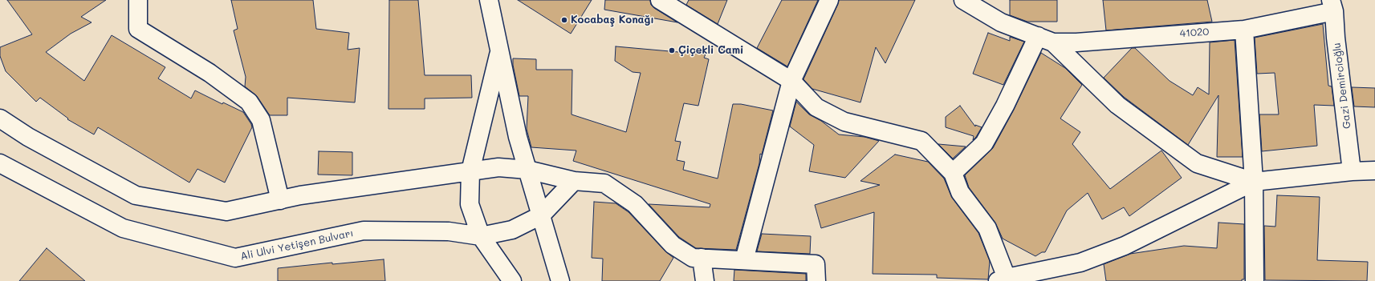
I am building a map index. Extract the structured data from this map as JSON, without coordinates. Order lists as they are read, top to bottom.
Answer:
{
  "streets": {
    "street": ["41020", "Gazi Demircioğlu", "Ali Ulvi Yetişen Bulvarı"]
  },
  "crossings": [
    ["41020", "Gazi Demircioğlu"]
  ],
  "places": ["Kocabaş Konağı", "Çiçekli Cami"]
}
